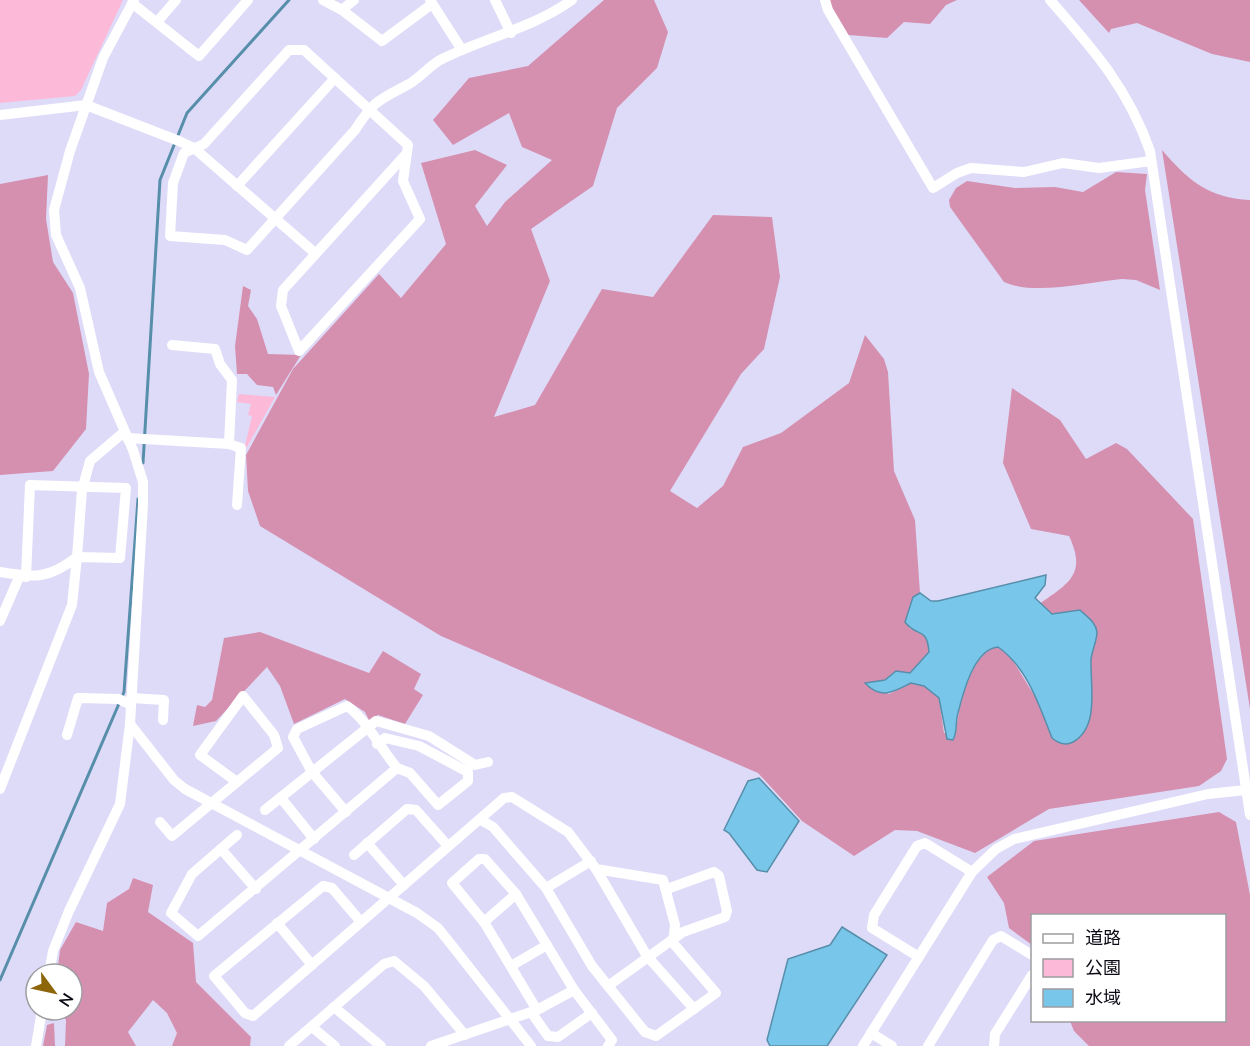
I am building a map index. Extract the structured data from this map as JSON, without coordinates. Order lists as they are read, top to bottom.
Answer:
{
  "legend": ["道路", "公園", "水域"],
  "north": "bottom right"
}
